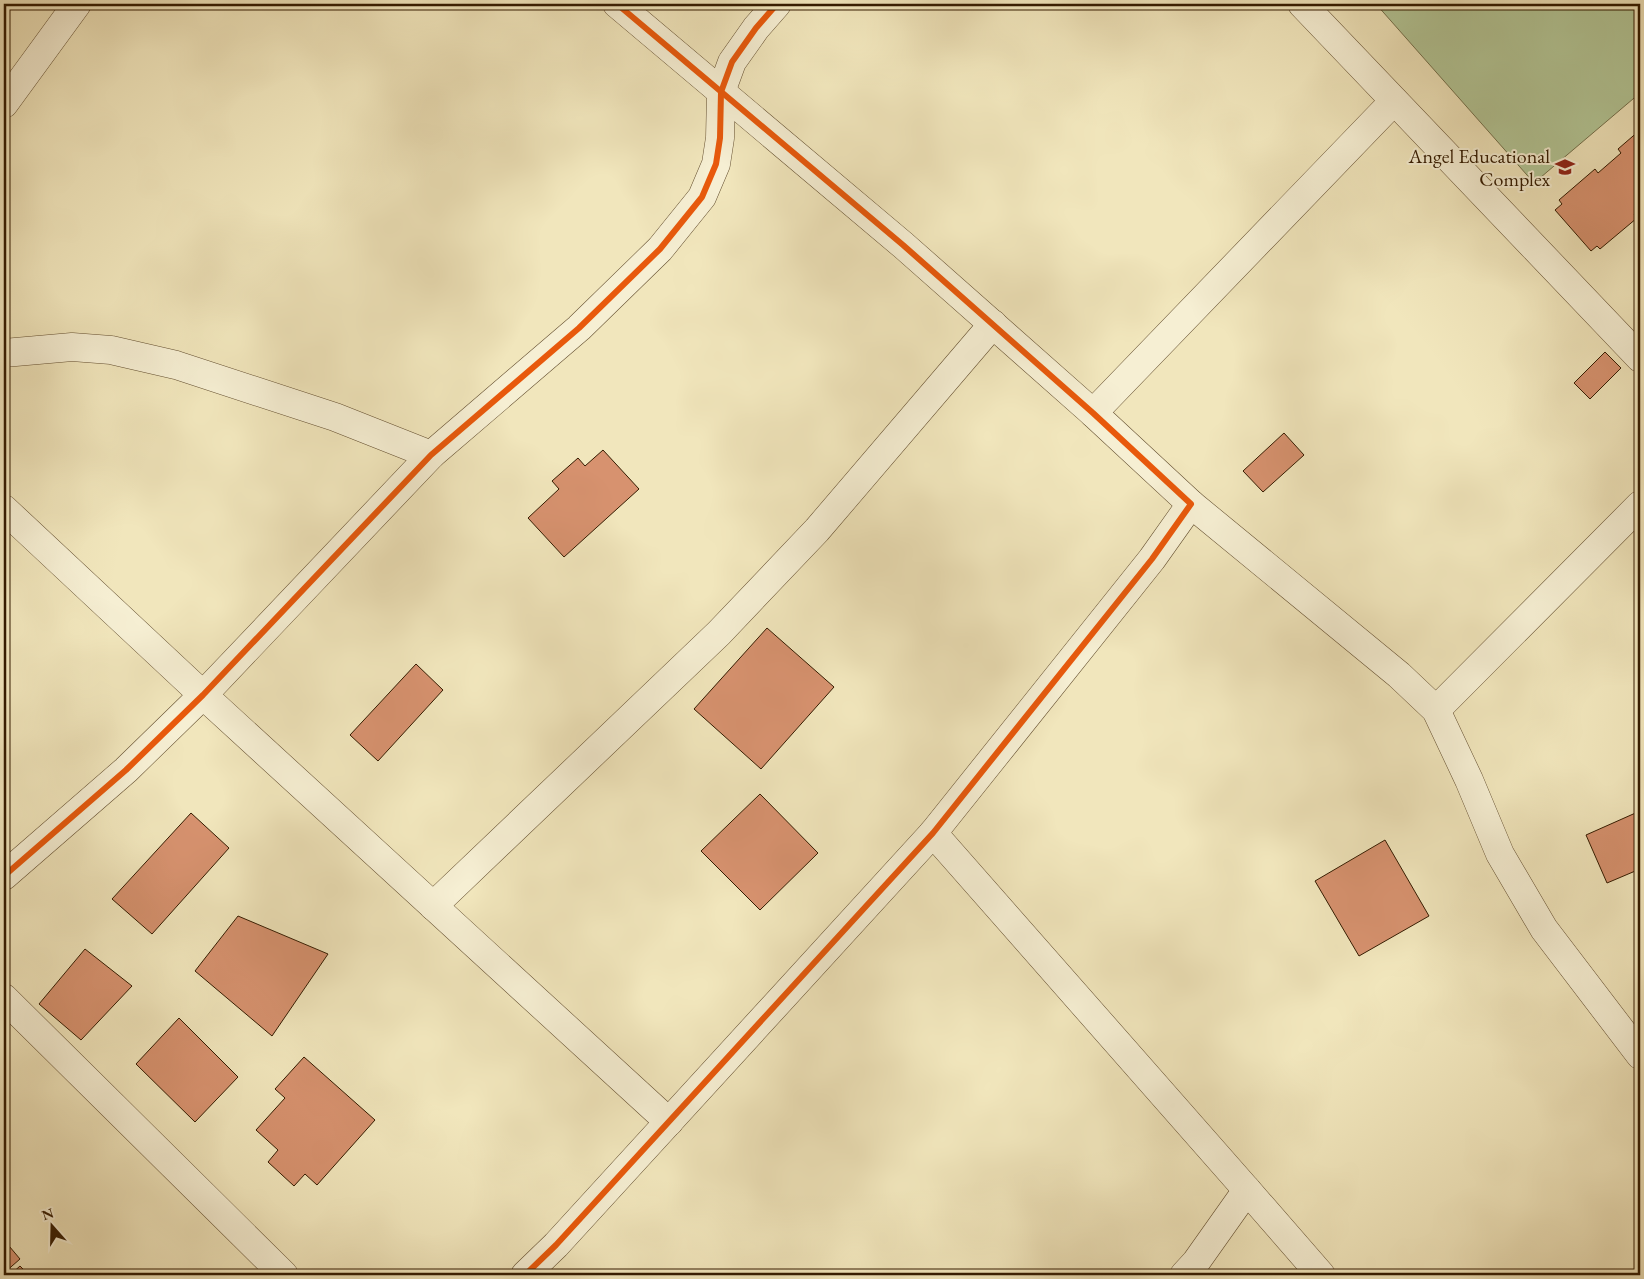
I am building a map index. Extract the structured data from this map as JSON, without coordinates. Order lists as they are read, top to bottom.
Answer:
{
  "places": {
    "school or university": ["Angel Educational Complex"]
  },
  "north": "top"
}
